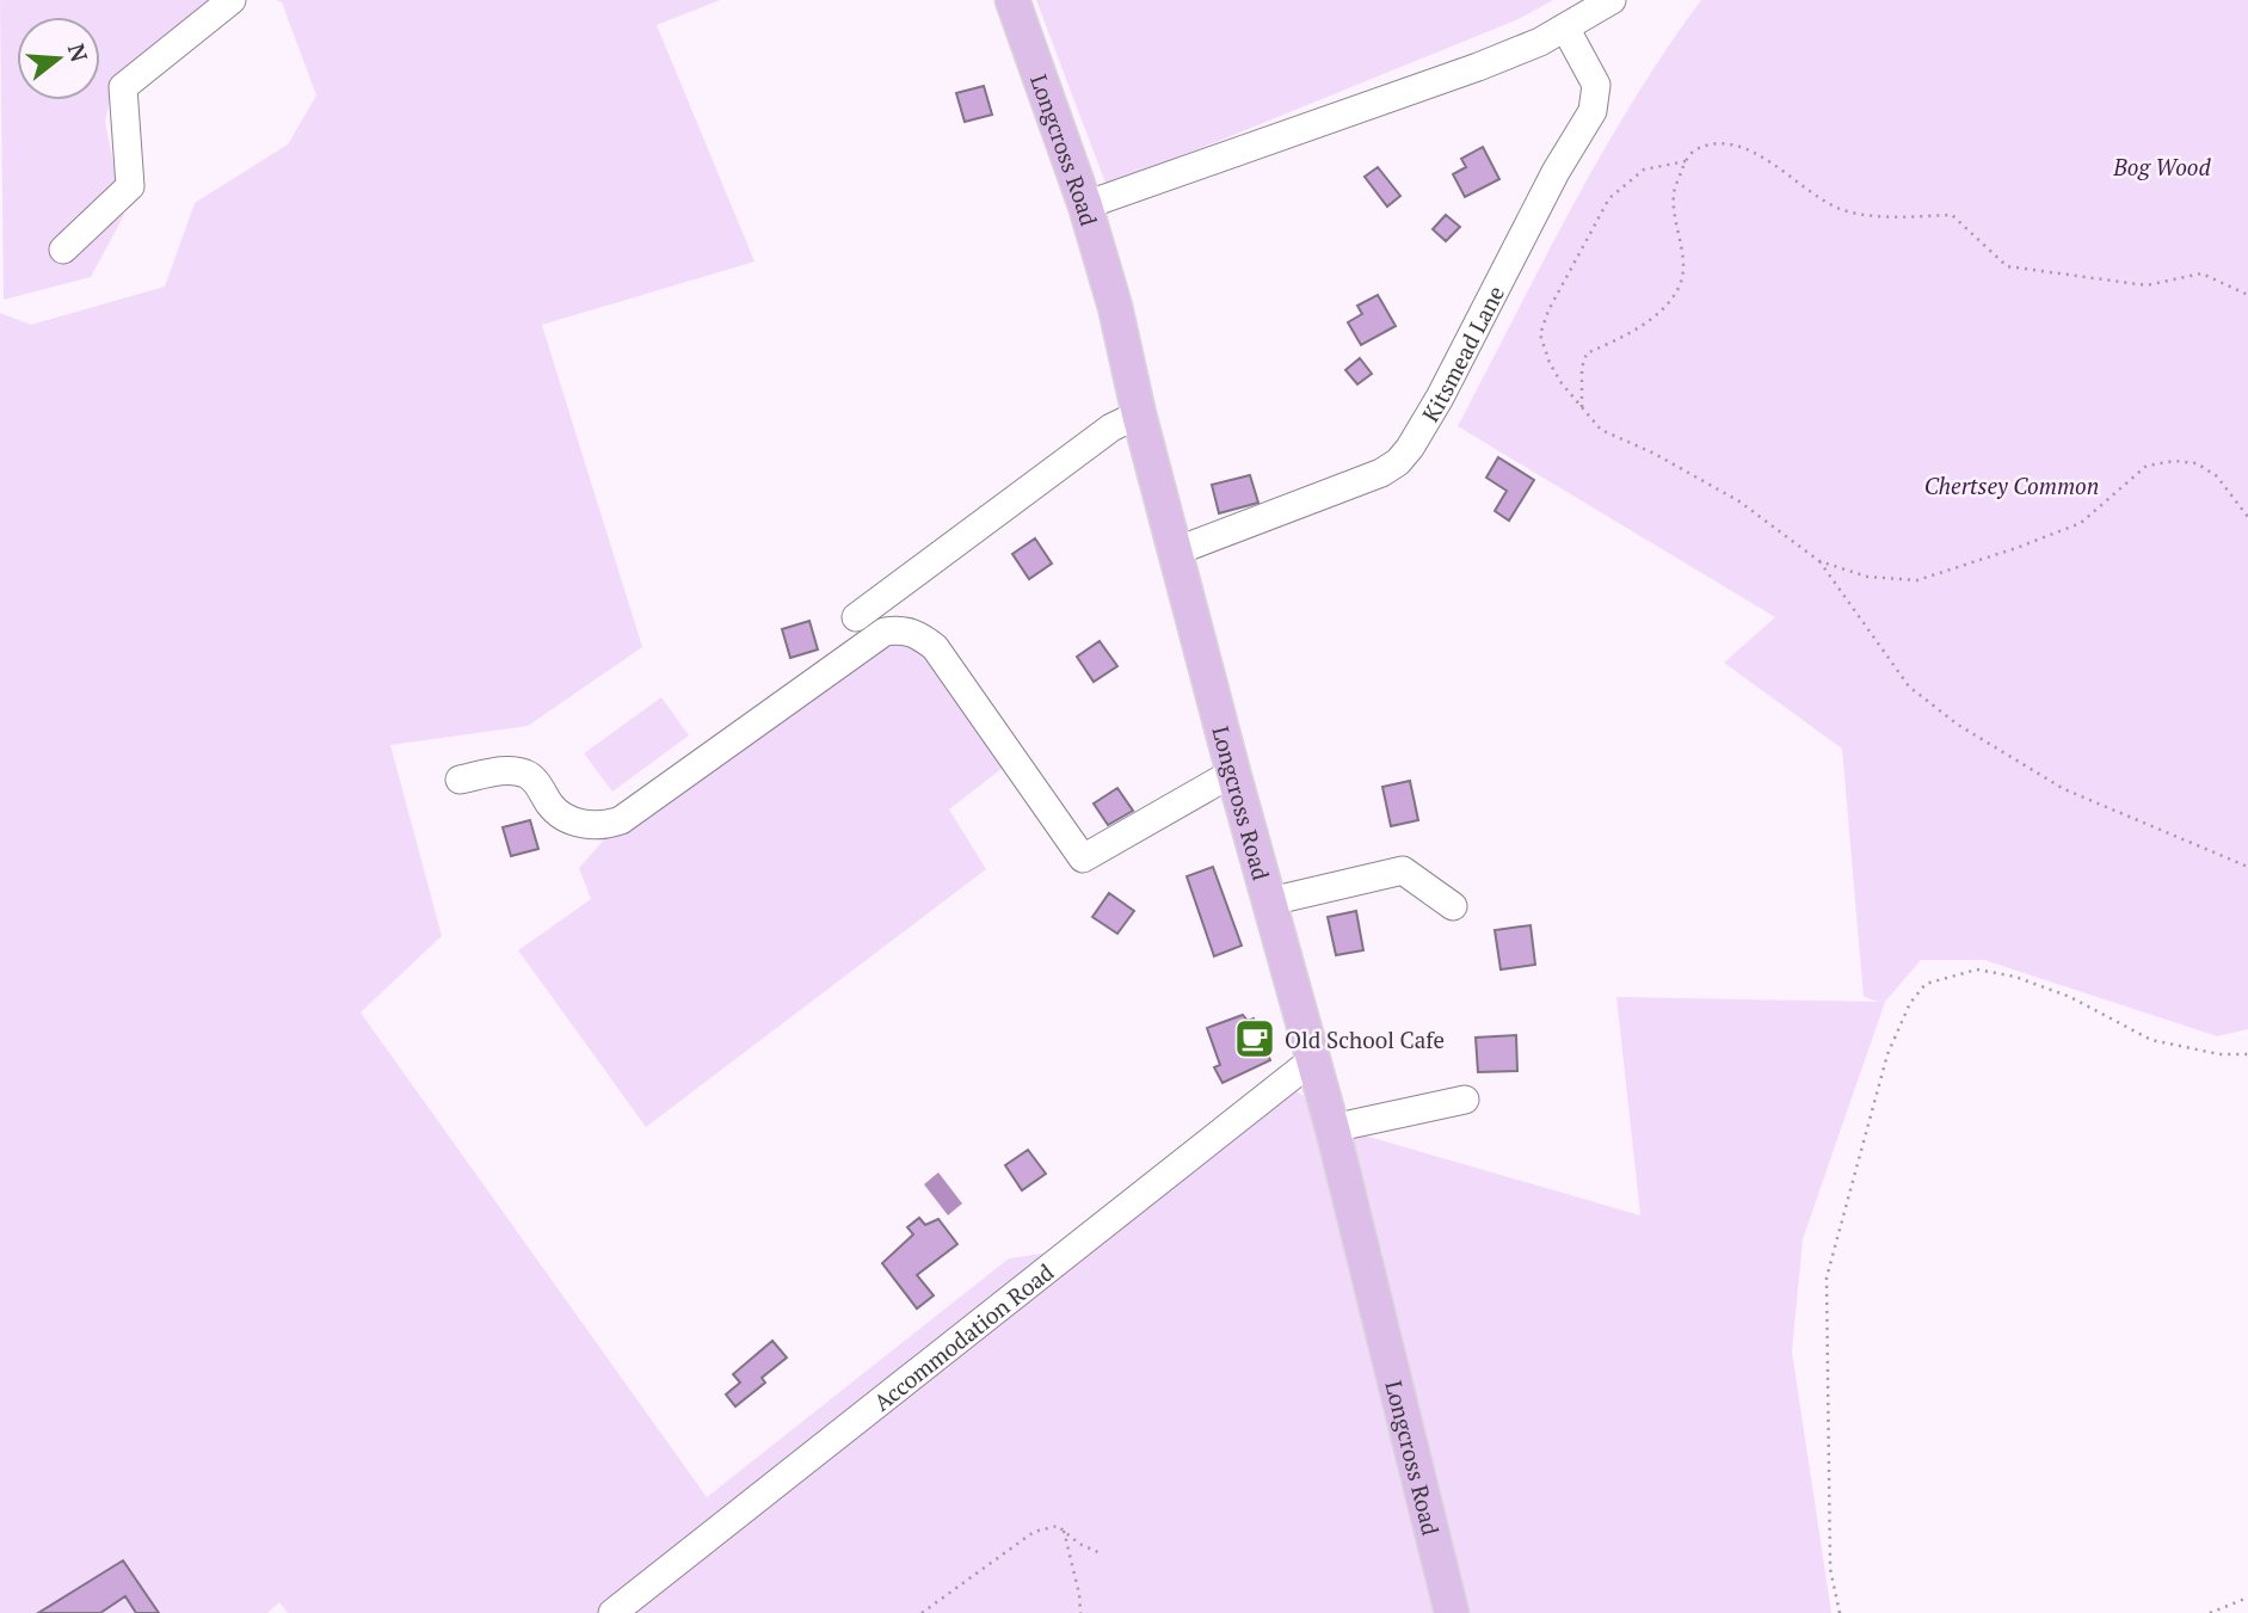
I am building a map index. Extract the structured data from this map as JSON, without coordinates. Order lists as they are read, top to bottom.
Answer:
{
  "streets": {
    "main road": ["Longcross Road"],
    "street": ["Kitsmead Lane", "Accommodation Road"]
  },
  "crossings": [
    ["Longcross Road", "Kitsmead Lane"],
    ["Longcross Road", "Accommodation Road"]
  ],
  "parks": ["Bog Wood", "Chertsey Common"],
  "places": {
    "cafe": ["Old School Cafe"]
  },
  "north": "right"
}
